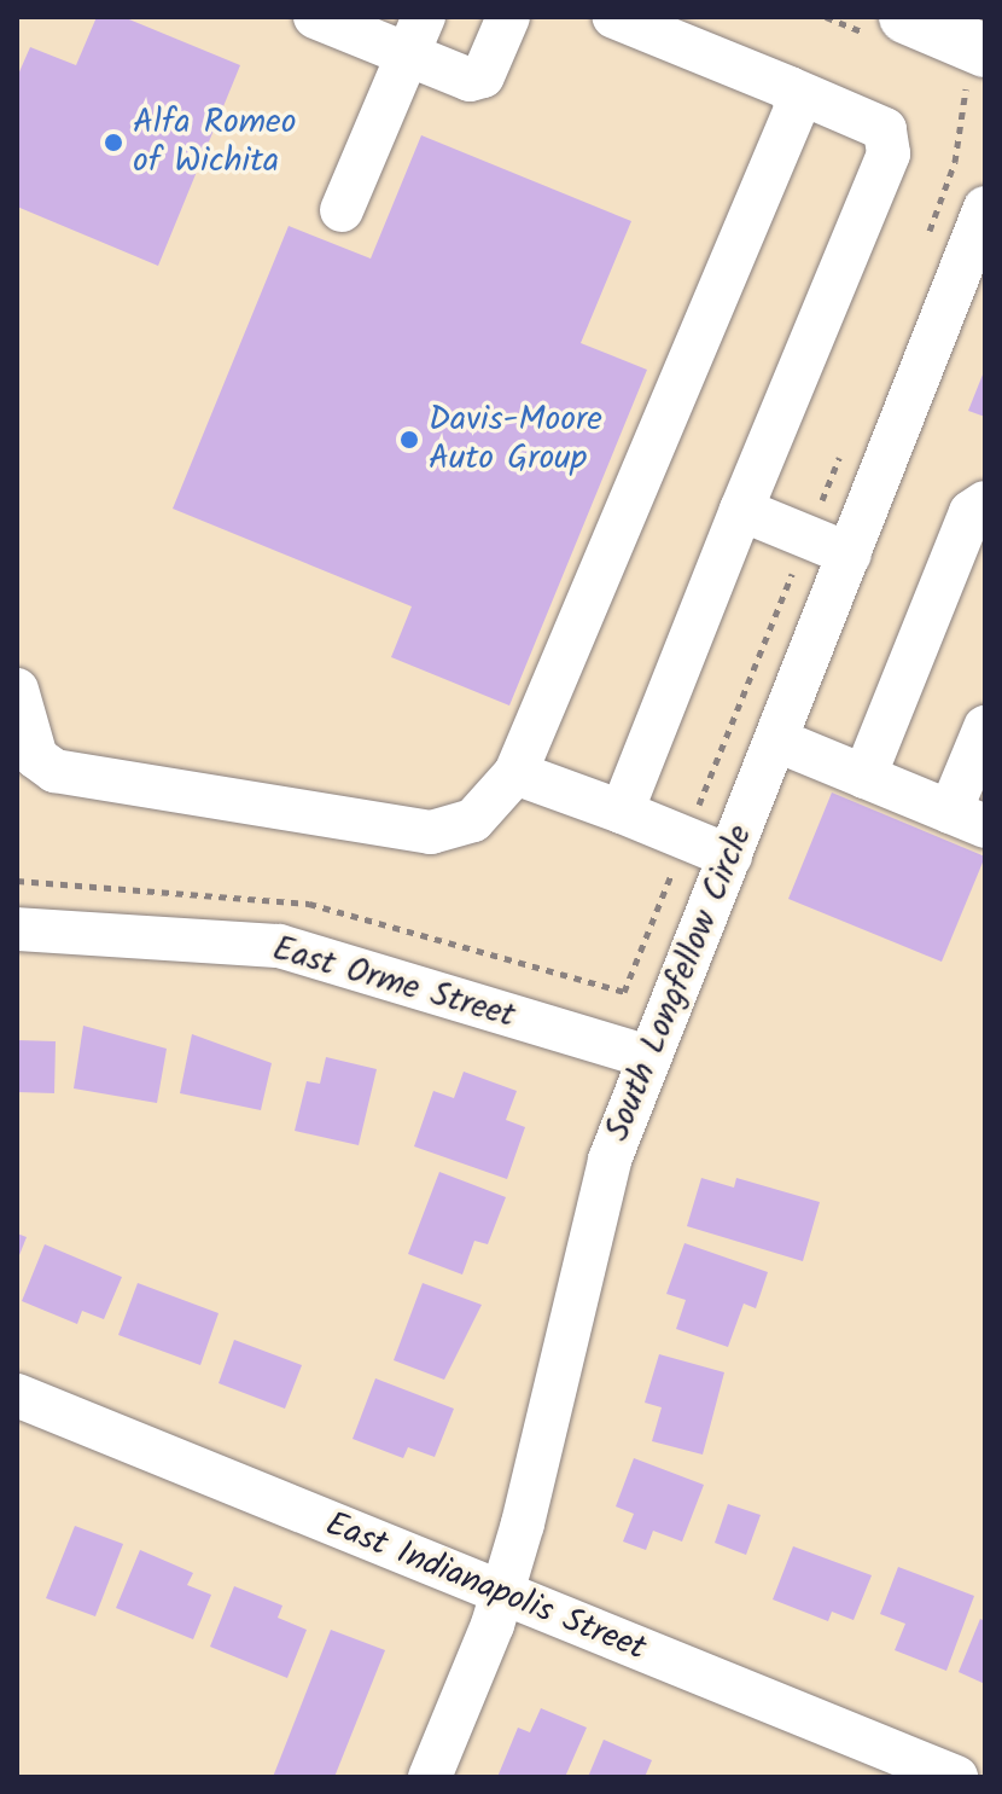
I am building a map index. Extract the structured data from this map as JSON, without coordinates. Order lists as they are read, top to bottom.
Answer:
{
  "streets": {
    "street": ["East Orme Street", "South Longfellow Circle", "East Indianapolis Street"]
  },
  "crossings": [
    ["East Orme Street", "South Longfellow Circle"],
    ["South Longfellow Circle", "East Indianapolis Street"]
  ],
  "places": ["Alfa Romeo of Wichita", "Davis-Moore Auto Group"]
}
